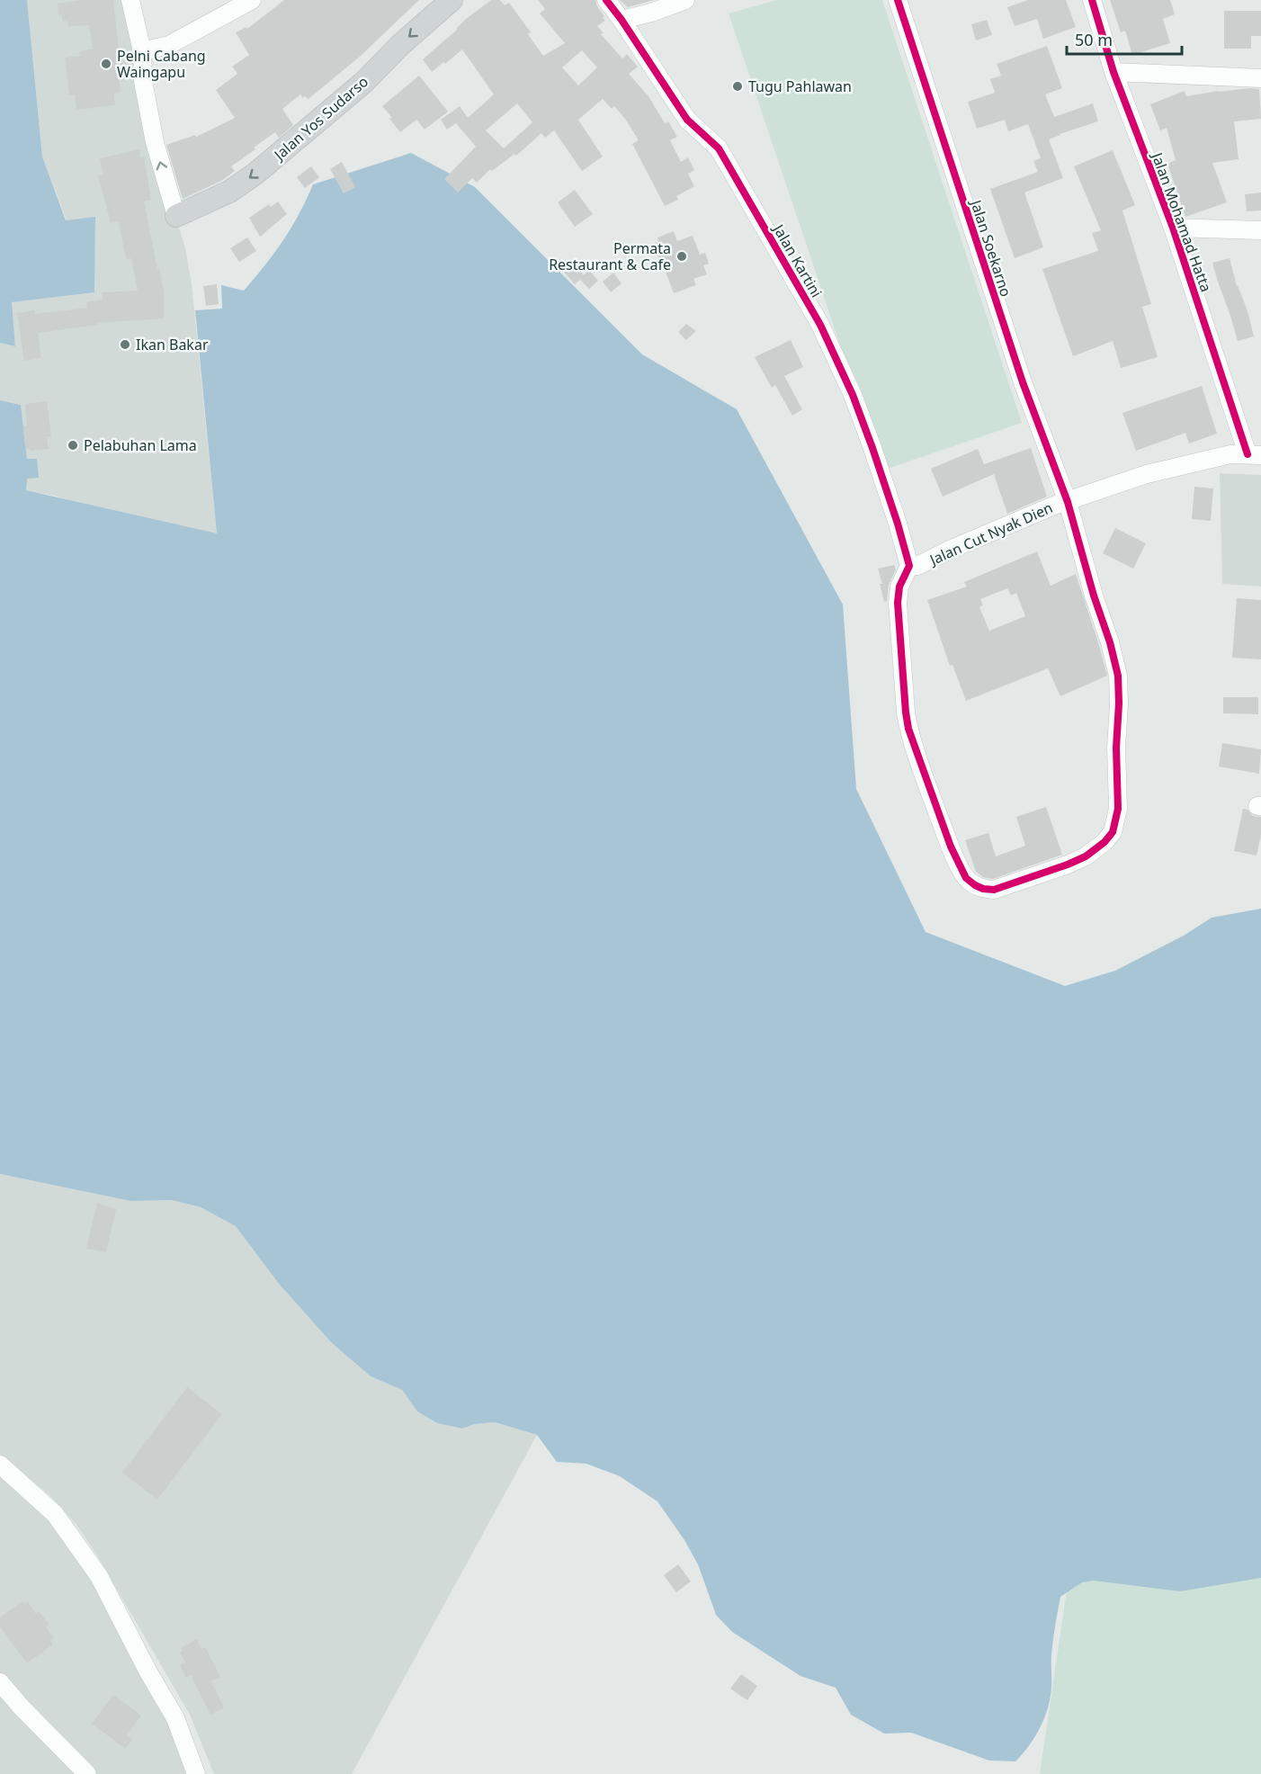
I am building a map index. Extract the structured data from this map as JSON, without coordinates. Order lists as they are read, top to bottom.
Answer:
{
  "streets": {
    "main road": ["Jalan Yos Sudarso"],
    "street": [
      "Jalan Mohamad Hatta",
      "Jalan Soekarno",
      "Jalan Kartini",
      "Jalan Cut Nyak Dien"
    ]
  },
  "crossings": [
    ["Jalan Mohamad Hatta", "Jalan Cut Nyak Dien"],
    ["Jalan Soekarno", "Jalan Kartini"],
    ["Jalan Soekarno", "Jalan Cut Nyak Dien"],
    ["Jalan Kartini", "Jalan Cut Nyak Dien"]
  ],
  "one_way": ["Jalan Yos Sudarso"],
  "places": [
    "Pelni Cabang Waingapu",
    "Tugu Pahlawan",
    "Permata Restaurant & Cafe",
    "Ikan Bakar",
    "Pelabuhan Lama"
  ],
  "scale_bar": "50 m"
}
